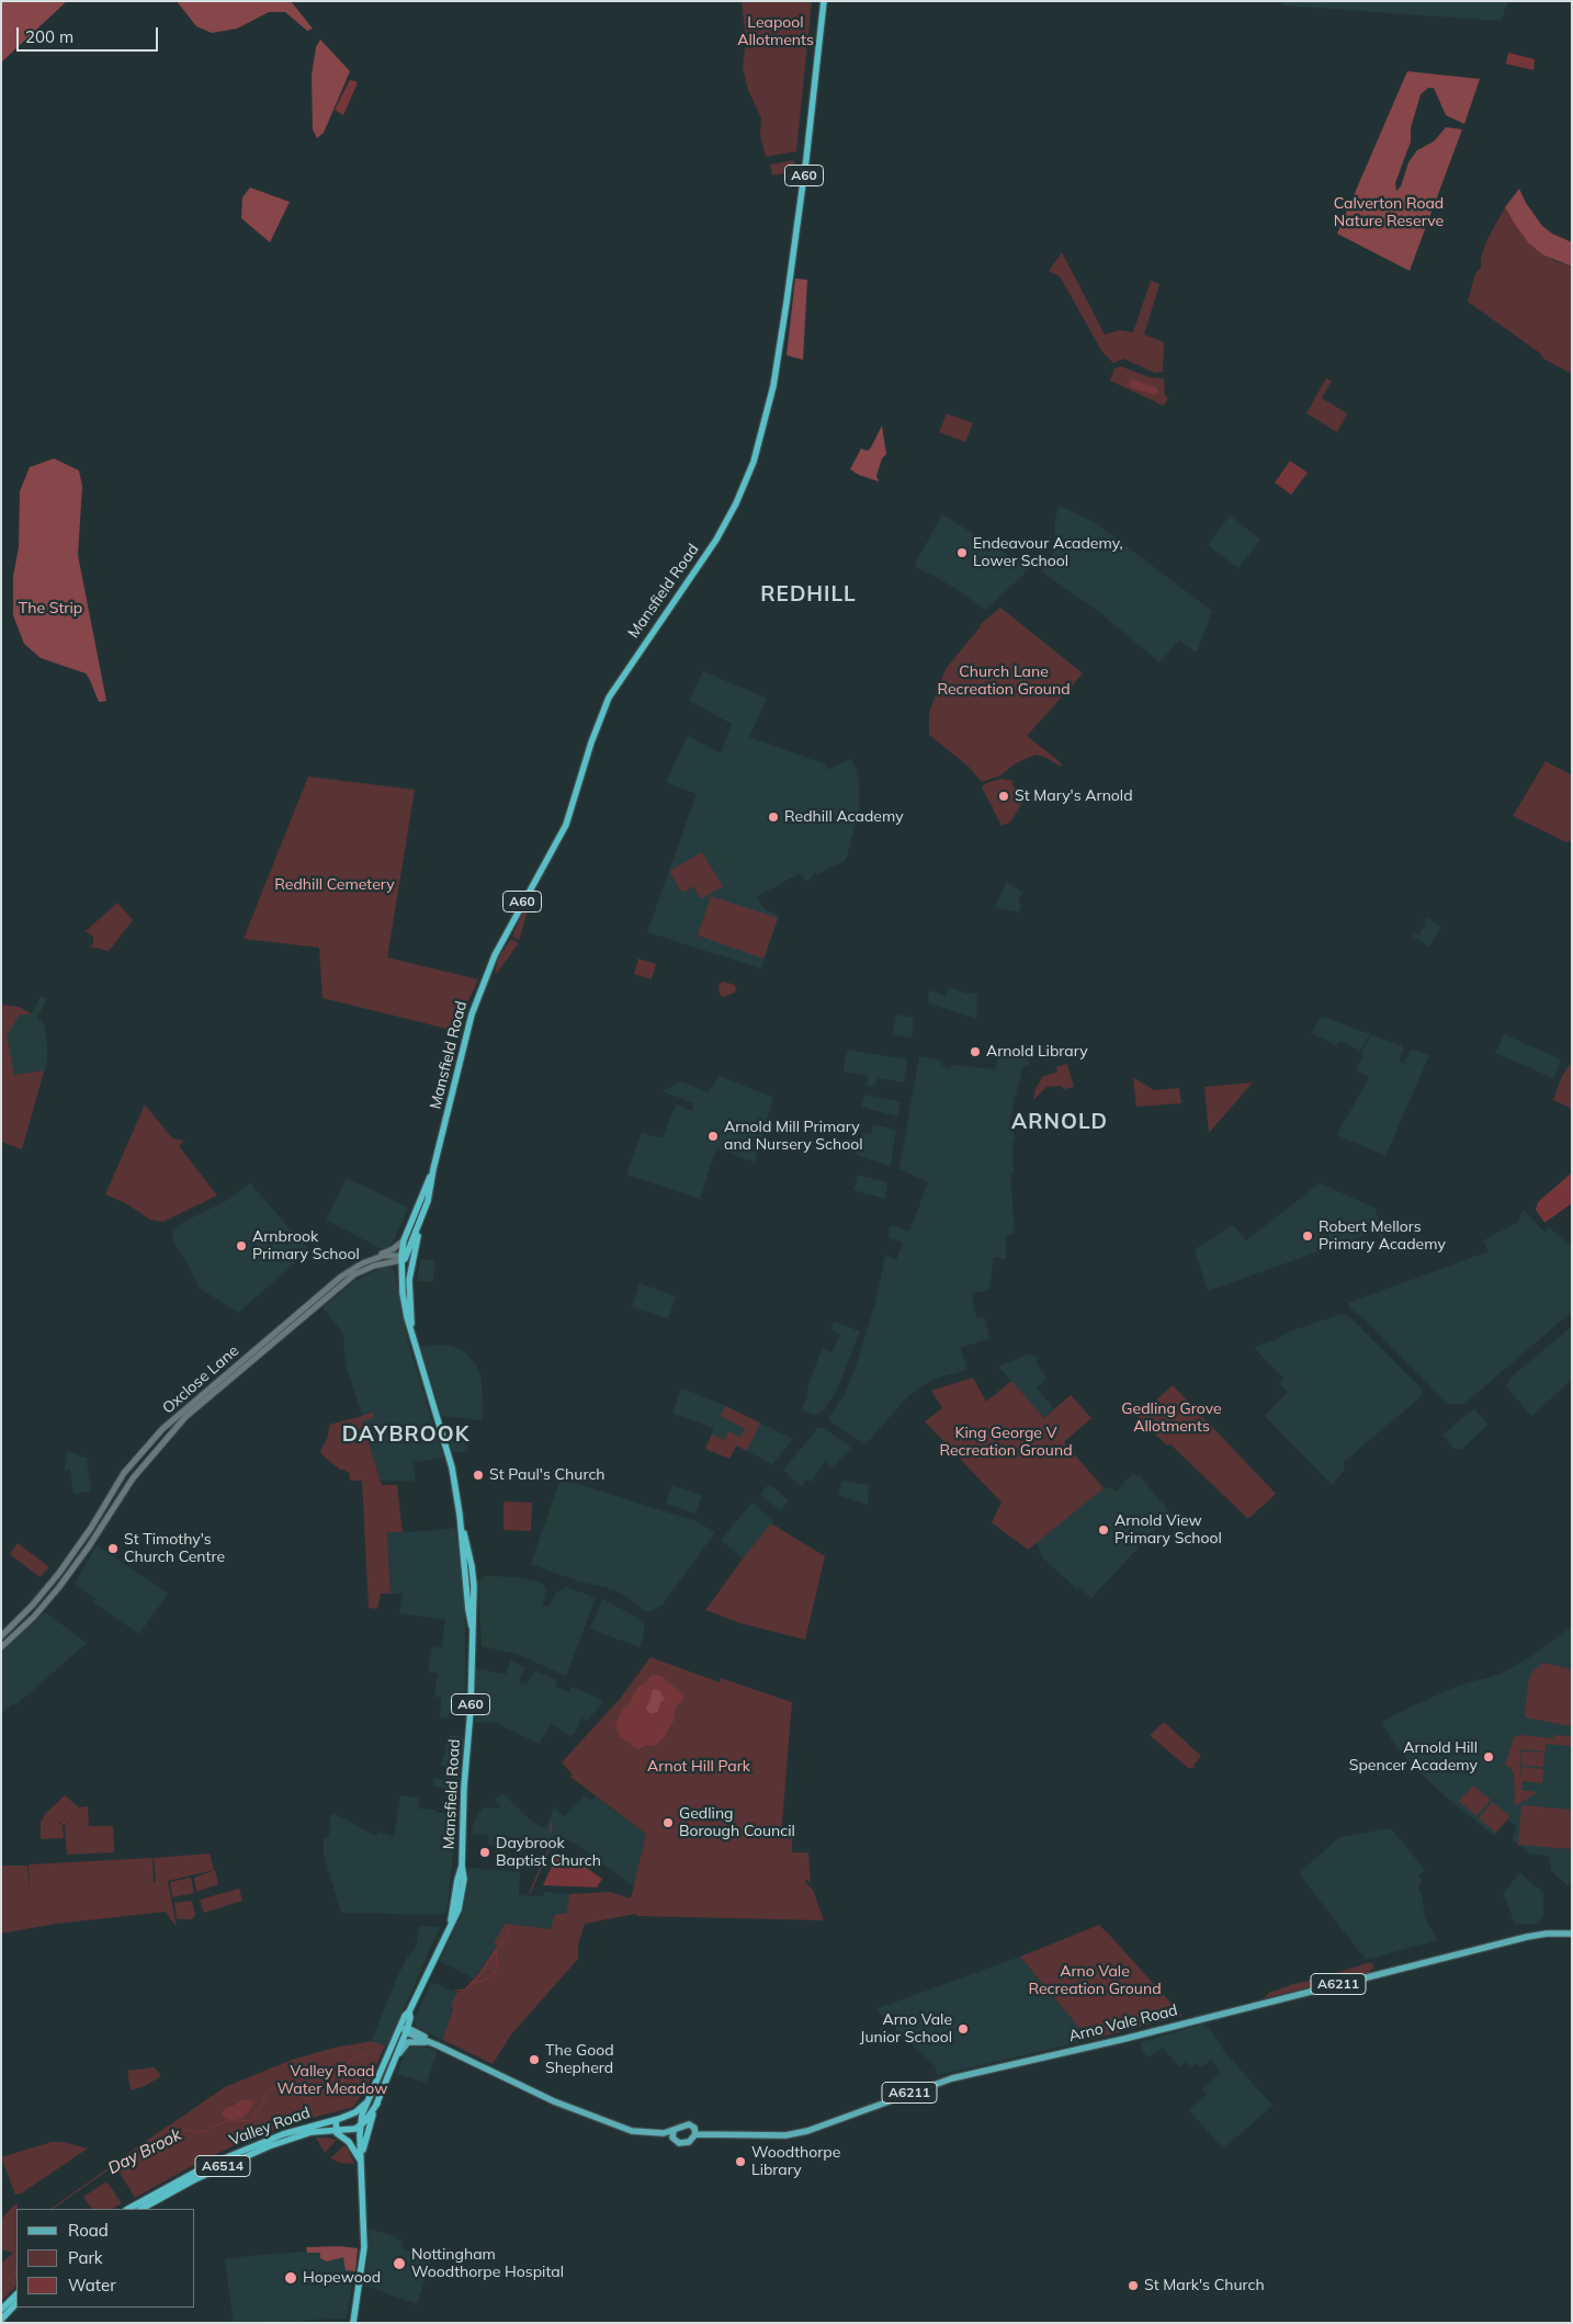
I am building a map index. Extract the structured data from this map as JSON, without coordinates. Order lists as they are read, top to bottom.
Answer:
{
  "streets": {
    "highway": [
      "A60",
      "Mansfield Road",
      "Valley Road",
      "A6514"
    ],
    "main road": ["Oxclose Lane", "A6211", "Arno Vale Road"]
  },
  "crossings": [
    ["A60", "Mansfield Road"],
    ["Mansfield Road", "Oxclose Lane"],
    ["Mansfield Road", "A6211"],
    ["Mansfield Road", "Valley Road"],
    ["A6211", "Arno Vale Road"]
  ],
  "districts": ["REDHILL", "ARNOLD", "DAYBROOK"],
  "water": ["Day Brook"],
  "parks": [
    "Leapool Allotments",
    "Calverton Road Nature Reserve",
    "The Strip",
    "Church Lane Recreation Ground",
    "Redhill Cemetery",
    "Gedling Grove Allotments",
    "King George V Recreation Ground",
    "Arnot Hill Park",
    "Arno Vale Recreation Ground",
    "Valley Road Water Meadow"
  ],
  "places": [
    "Endeavour Academy, Lower School",
    "St Mary's Arnold",
    "Redhill Academy",
    "Arnold Library",
    "Arnold Mill Primary and Nursery School",
    "Robert Mellors Primary Academy",
    "Arnbrook Primary School",
    "St Paul's Church",
    "Arnold View Primary School",
    "St Timothy's Church Centre",
    "Arnold Hill Spencer Academy",
    "Gedling Borough Council",
    "Daybrook Baptist Church",
    "Arno Vale Junior School",
    "The Good Shepherd",
    "Woodthorpe Library",
    "Nottingham Woodthorpe Hospital",
    "Hopewood",
    "St Mark's Church"
  ],
  "legend": ["Road", "Park", "Water"],
  "scale_bar": "200 m"
}
